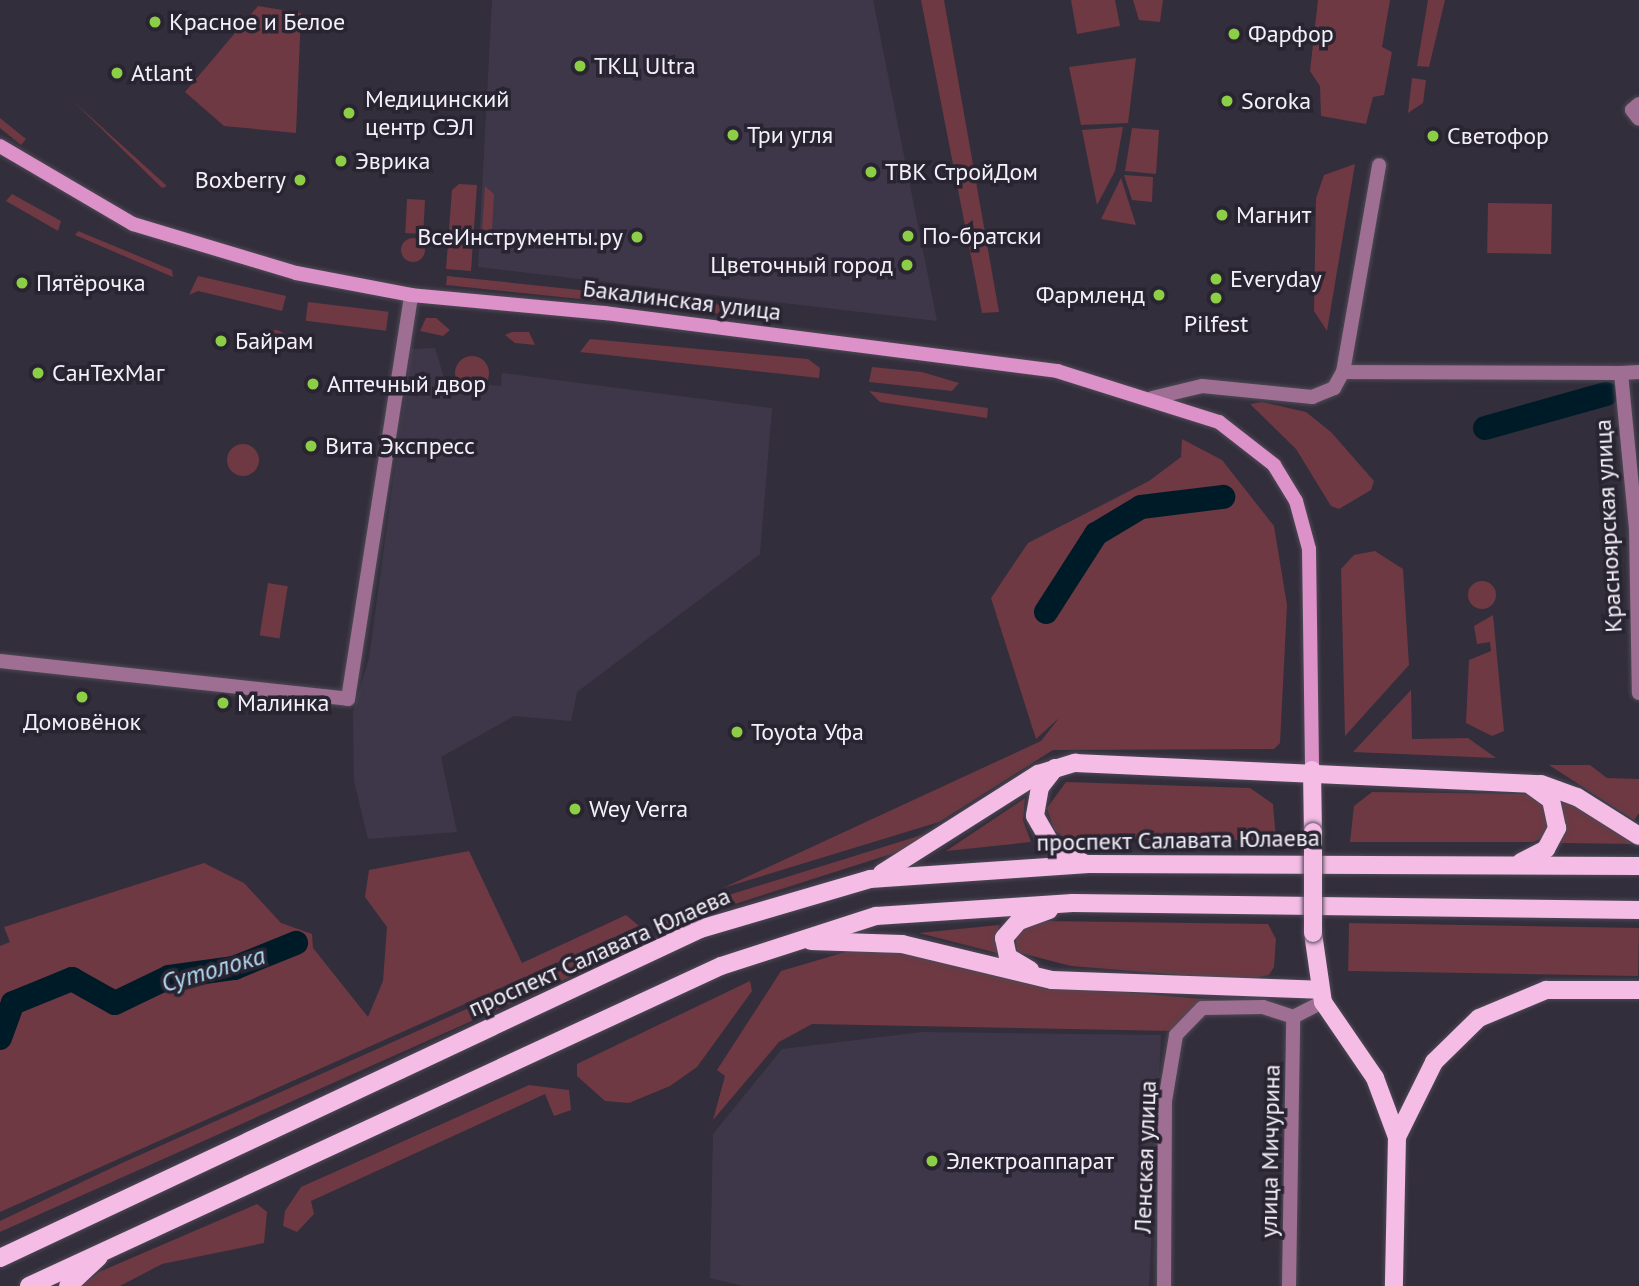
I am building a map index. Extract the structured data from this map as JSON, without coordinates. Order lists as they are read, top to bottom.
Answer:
{
  "streets": {
    "main road": ["Бакалинская улица", "проспект Салавата Юлаева"],
    "street": ["Красноярская улица", "улица Мичурина", "Ленская улица"]
  },
  "crossings": [
    ["улица Мичурина", "Ленская улица"]
  ],
  "water": ["Сутолока"],
  "places": [
    "Красное и Белое",
    "Фарфор",
    "ТКЦ Ultra",
    "Atlant",
    "Soroka",
    "Медицинский центр СЭЛ",
    "Три угля",
    "Светофор",
    "Эврика",
    "ТВК СтройДом",
    "Boxberry",
    "Магнит",
    "По-братски",
    "ВсеИнструменты.ру",
    "Цветочный город",
    "Everyday",
    "Пятёрочка",
    "Фармленд",
    "Pilfest",
    "Байрам",
    "СанТехМаг",
    "Аптечный двор",
    "Вита Экспресс",
    "Домовёнок",
    "Малинка",
    "Toyota Уфа",
    "Wey Verra",
    "Электроаппарат"
  ]
}
